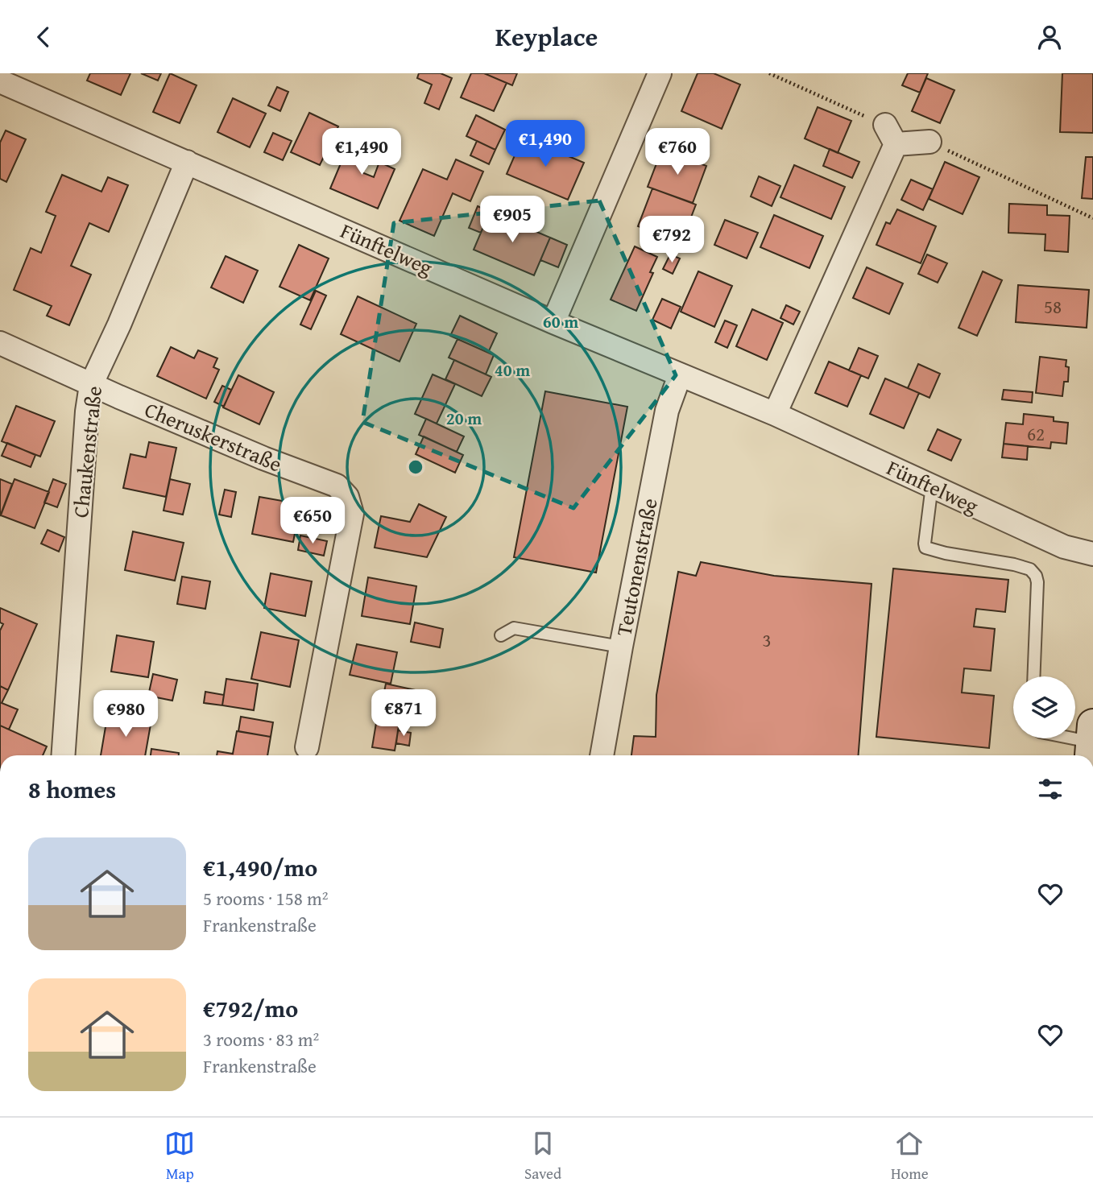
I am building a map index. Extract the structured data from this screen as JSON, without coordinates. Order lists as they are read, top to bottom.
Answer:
{
  "streets": {
    "street": [
      "Fünftelweg",
      "Cheruskerstraße",
      "Chaukenstraße",
      "Teutonenstraße"
    ]
  },
  "crossings": [
    ["Fünftelweg", "Chaukenstraße"],
    ["Fünftelweg", "Teutonenstraße"],
    ["Cheruskerstraße", "Chaukenstraße"]
  ],
  "house_numbers": ["58", "62", "3"],
  "page": {
    "header": "Keyplace",
    "price": [
      "€1,490",
      "€1,490",
      "€760",
      "€905",
      "€792",
      "€650",
      "€871",
      "€980"
    ],
    "heading": "8 homes",
    "list": [
      {
        "name": "€1,490/mo",
        "note": "5 rooms · 158 m² · Frankenstraße"
      },
      {
        "name": "€792/mo",
        "note": "3 rooms · 83 m² · Frankenstraße"
      }
    ],
    "tabs": ["Map", "Saved", "Home"]
  },
  "rings": ["60 m", "40 m", "20 m"]
}
